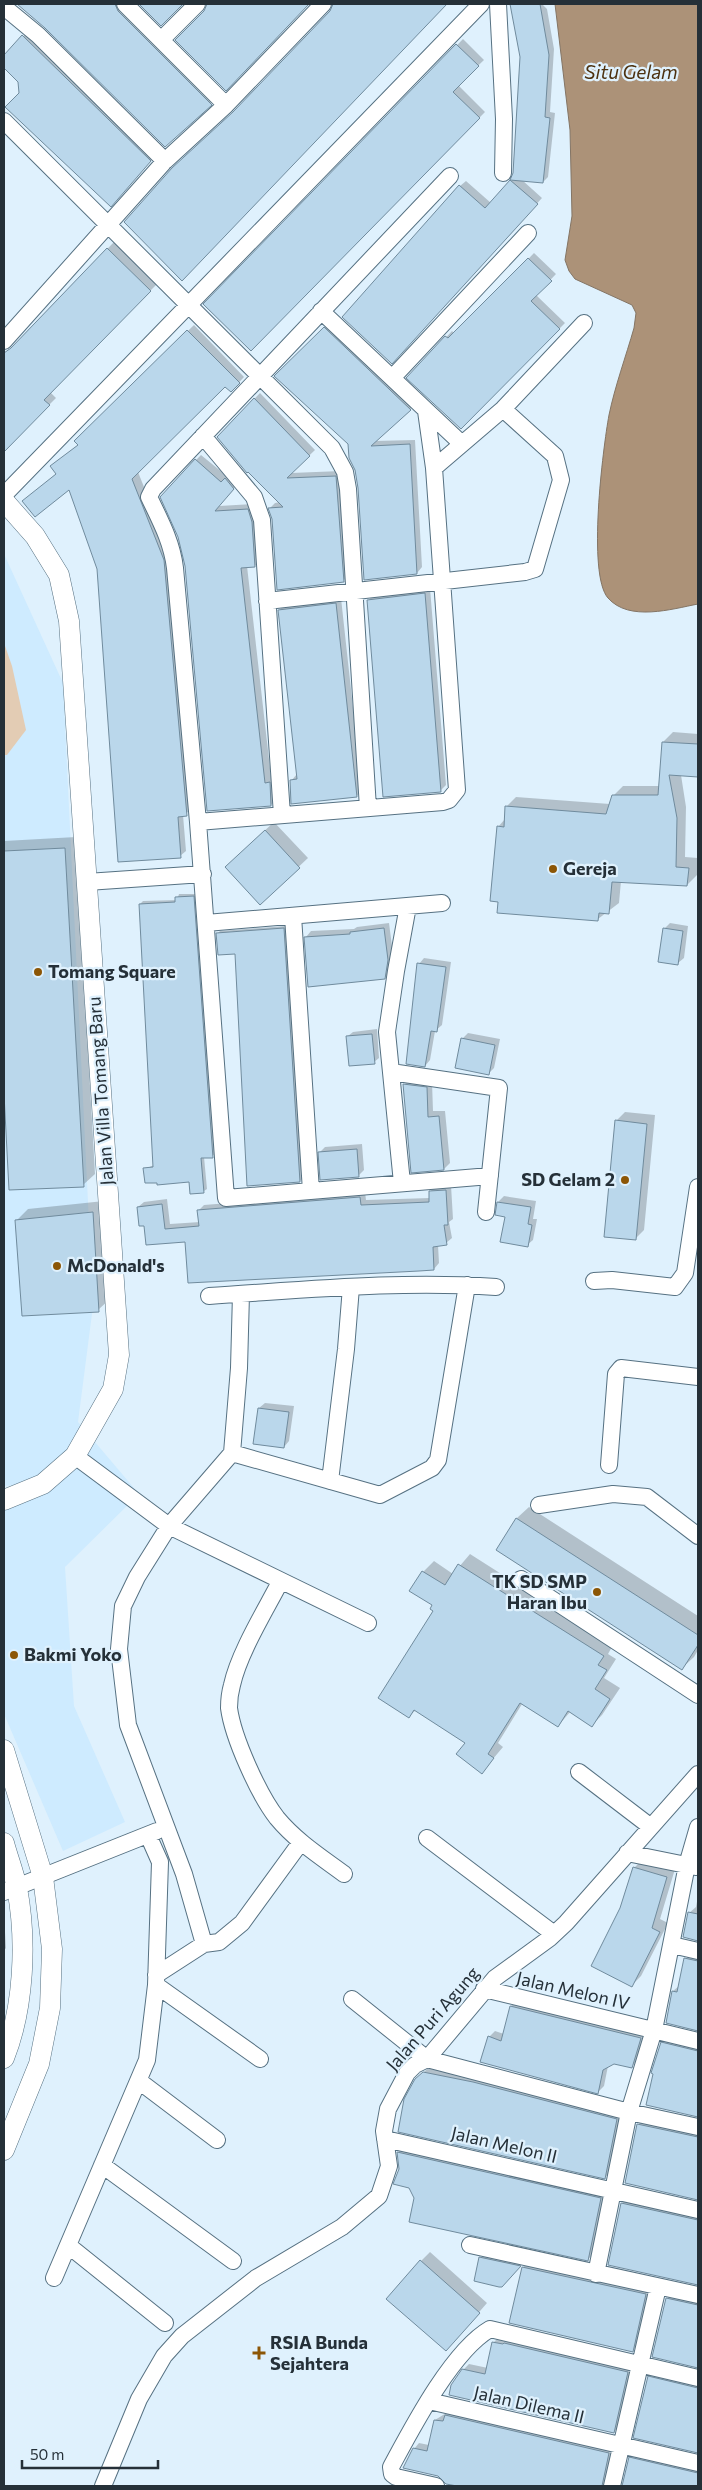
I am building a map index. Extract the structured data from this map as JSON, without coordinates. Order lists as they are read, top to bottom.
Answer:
{
  "streets": {
    "street": [
      "Jalan Villa Tomang Baru",
      "Jalan Melon IV",
      "Jalan Puri Agung",
      "Jalan Melon II",
      "Jalan Dilema II"
    ]
  },
  "crossings": [
    ["Jalan Melon IV", "Jalan Puri Agung"],
    ["Jalan Puri Agung", "Jalan Melon II"]
  ],
  "water": ["Situ Gelam"],
  "places": {
    "other": [
      "Gereja",
      "Tomang Square",
      "SD Gelam 2",
      "McDonald's",
      "TK SD SMP Haran Ibu",
      "Bakmi Yoko"
    ],
    "health": ["RSIA Bunda Sejahtera"]
  },
  "scale_bar": "50 m"
}
